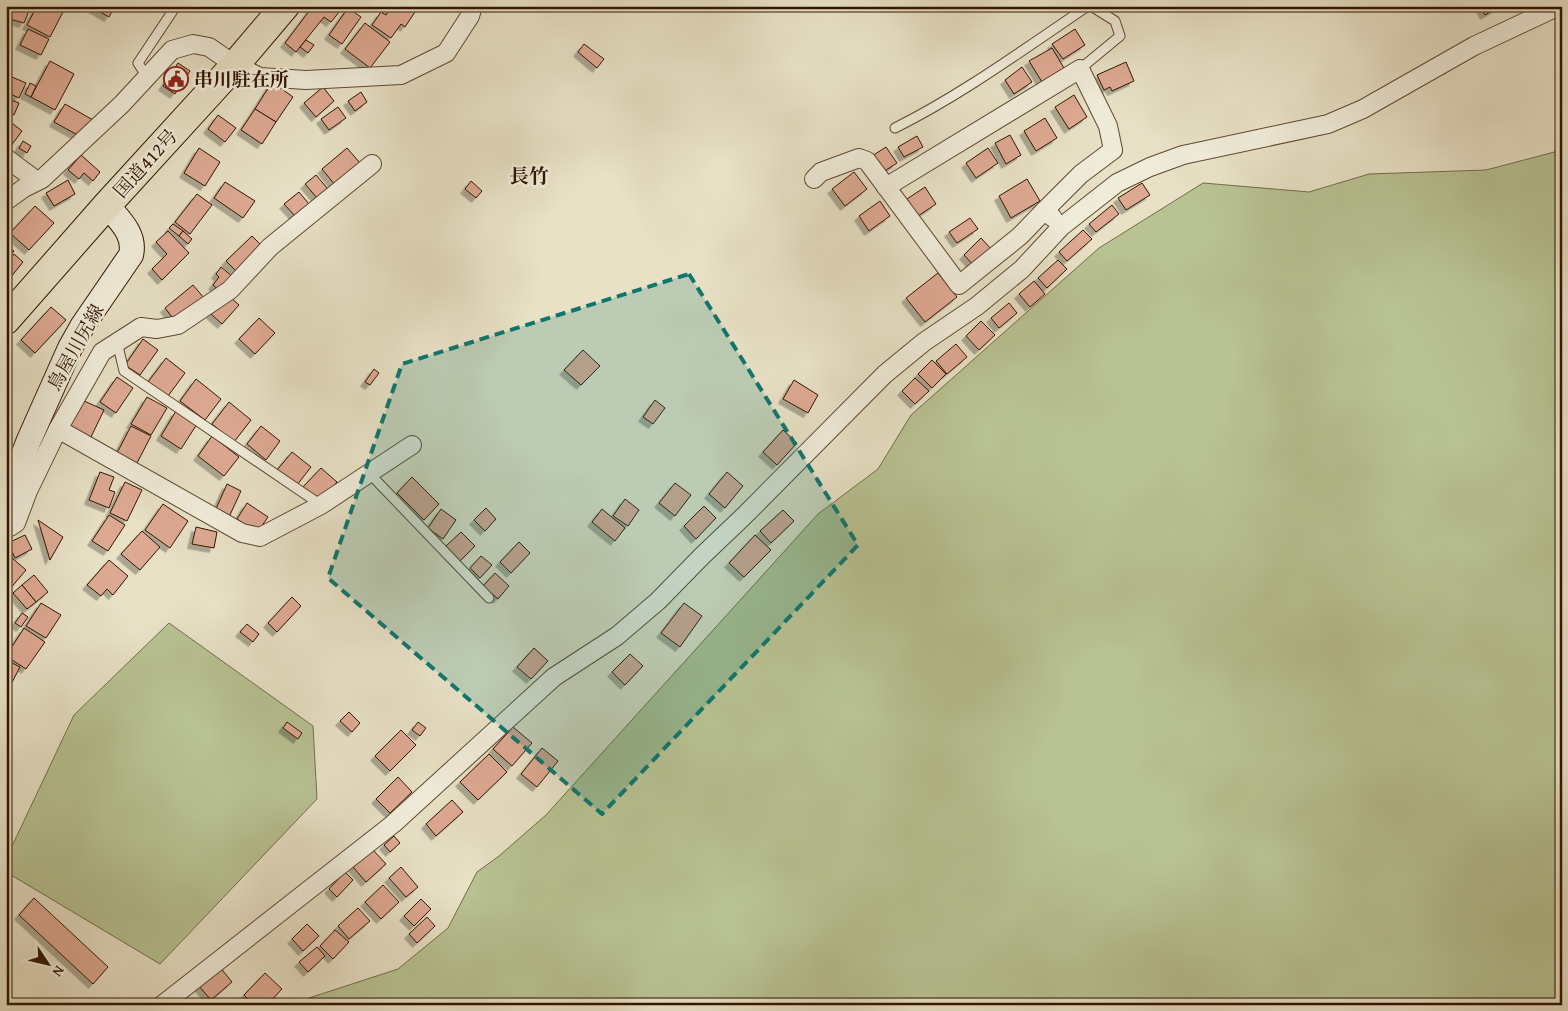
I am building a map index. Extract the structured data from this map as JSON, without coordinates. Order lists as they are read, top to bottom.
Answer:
{
  "streets": {
    "highway": ["国道412号"],
    "main road": ["鳥屋川尻線"]
  },
  "crossings": [
    ["国道412号", "鳥屋川尻線"]
  ],
  "districts": ["長竹"],
  "places": {
    "public building": ["串川駐在所"]
  },
  "north": "bottom right"
}
